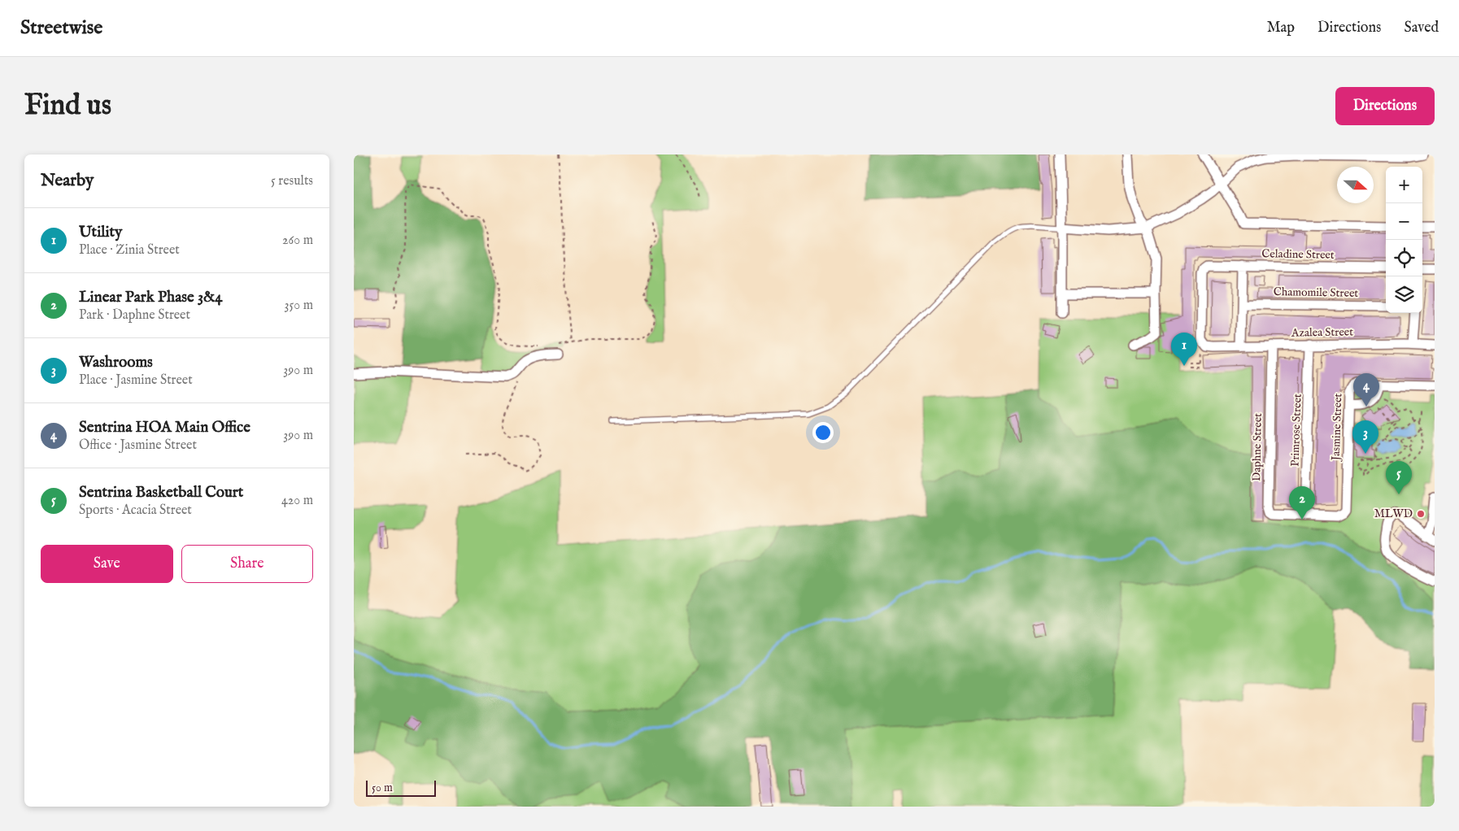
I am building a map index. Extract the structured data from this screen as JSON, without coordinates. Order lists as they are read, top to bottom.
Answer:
{
  "streets": {
    "street": [
      "Celadine Street",
      "Chamomile Street",
      "Azalea Street",
      "Jasmine Street",
      "Primrose Street",
      "Daphne Street"
    ]
  },
  "crossings": [
    ["Celadine Street", "Azalea Street"],
    ["Azalea Street", "Primrose Street"],
    ["Azalea Street", "Daphne Street"],
    ["Jasmine Street", "Primrose Street"],
    ["Jasmine Street", "Daphne Street"],
    ["Primrose Street", "Daphne Street"]
  ],
  "places": ["MLWD"],
  "scale_bar": "50 m",
  "north": "right",
  "page": {
    "header": "Streetwise",
    "nav": ["Map", "Directions", "Saved"],
    "buttons": [
      "Directions",
      ["Save", "Share"]
    ],
    "title": "Find us",
    "heading": ["Nearby", "5 results"],
    "map_buttons": ["+", "−"],
    "list": [
      {
        "mark": "1",
        "name": "Utility",
        "note": "Place · Zinia Street",
        "value": "260 m"
      },
      {
        "mark": "2",
        "name": "Linear Park Phase 3&4",
        "note": "Park · Daphne Street",
        "value": "350 m"
      },
      {
        "mark": "3",
        "name": "Washrooms",
        "note": "Place · Jasmine Street",
        "value": "390 m"
      },
      {
        "mark": "4",
        "name": "Sentrina HOA Main Office",
        "note": "Office · Jasmine Street",
        "value": "390 m"
      },
      {
        "mark": "5",
        "name": "Sentrina Basketball Court",
        "note": "Sports · Acacia Street",
        "value": "420 m"
      }
    ],
    "pins": [
      "1",
      "4",
      "3",
      "5",
      "2"
    ],
    "scale": "50 m"
  }
}
